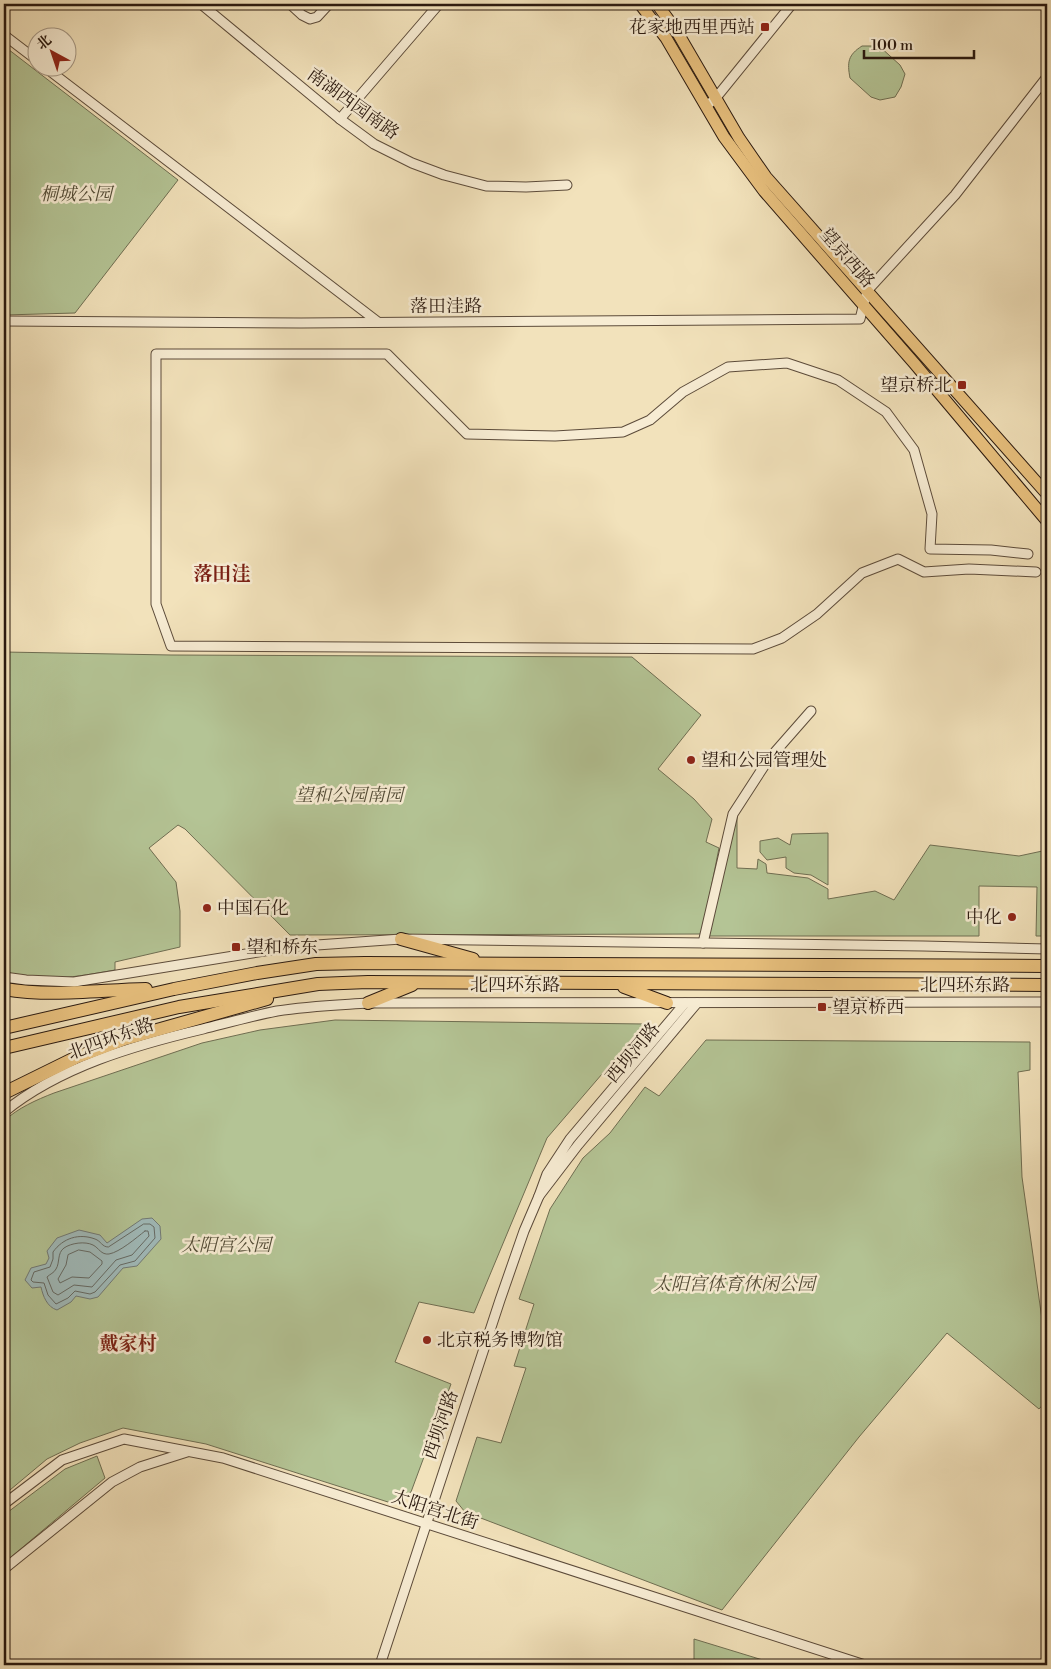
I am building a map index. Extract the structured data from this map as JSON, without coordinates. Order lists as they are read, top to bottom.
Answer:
{
  "streets": {
    "highway": ["北四环东路"],
    "main road": ["望京西路"],
    "street": [
      "南湖西园南路",
      "落田洼路",
      "西坝河路",
      "太阳宫北街"
    ]
  },
  "crossings": [
    ["望京西路", "落田洼路"],
    ["北四环东路", "西坝河路"],
    ["西坝河路", "太阳宫北街"]
  ],
  "districts": ["落田洼", "戴家村"],
  "parks": [
    "桐城公园",
    "望和公园南园",
    "太阳宫公园",
    "太阳宫体育休闲公园"
  ],
  "places": {
    "transit": [
      "花家地西里西站",
      "望京桥北",
      "望和桥东",
      "望京桥西"
    ],
    "other": [
      "望和公园管理处",
      "中国石化",
      "中化",
      "北京税务博物馆"
    ]
  },
  "scale_bar": "100 m",
  "north": "top left"
}
